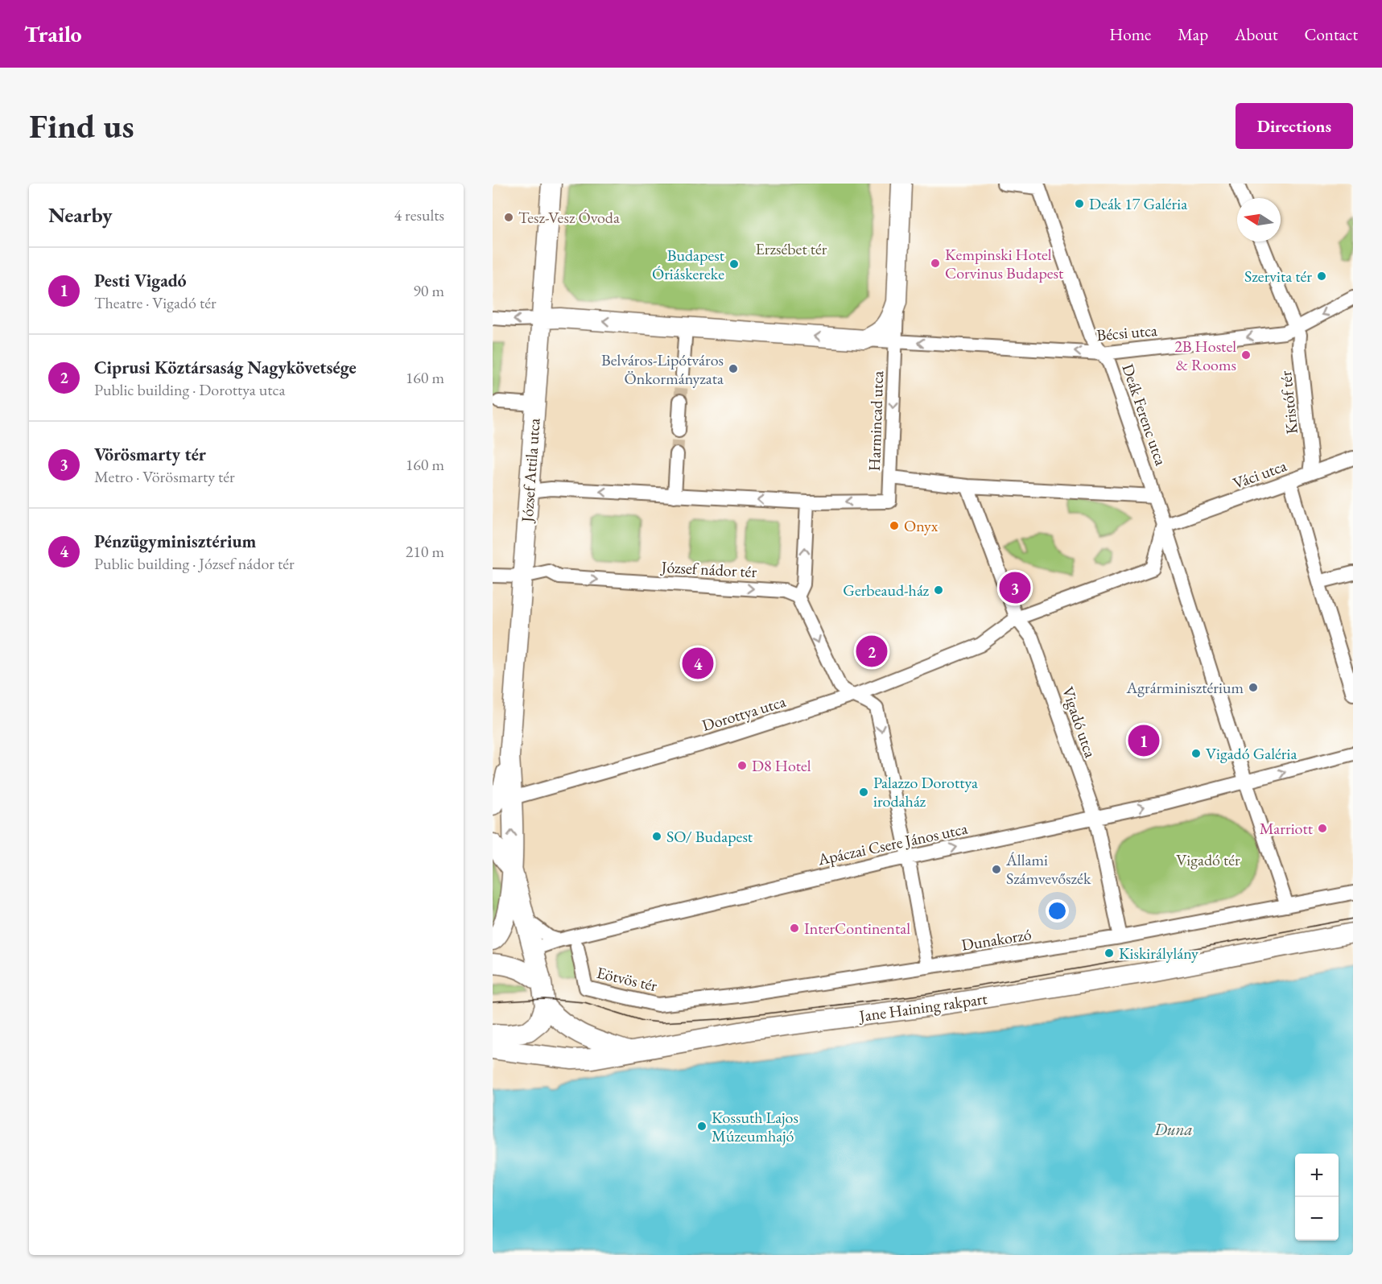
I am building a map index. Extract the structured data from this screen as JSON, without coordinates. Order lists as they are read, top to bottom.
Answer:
{
  "streets": {
    "street": [
      "Bécsi utca",
      "Kristóf tér",
      "Deák Ferenc utca",
      "Harmincad utca",
      "József Attila utca",
      "Váci utca",
      "József nádor tér",
      "Dorottya utca",
      "Vigadó utca",
      "Apáczai Csere János utca",
      "Dunakorzó",
      "Eötvös tér",
      "Jane Haining rakpart"
    ]
  },
  "crossings": [
    ["Bécsi utca", "Kristóf tér"],
    ["Bécsi utca", "Deák Ferenc utca"],
    ["Bécsi utca", "Harmincad utca"],
    ["Kristóf tér", "Váci utca"],
    ["Deák Ferenc utca", "Váci utca"],
    ["Deák Ferenc utca", "Dorottya utca"],
    ["József Attila utca", "József nádor tér"],
    ["Váci utca", "Dorottya utca"],
    ["Dorottya utca", "Vigadó utca"],
    ["Vigadó utca", "Apáczai Csere János utca"],
    ["Dunakorzó", "Eötvös tér"]
  ],
  "one_way": ["Bécsi utca"],
  "water": ["Duna"],
  "parks": ["Erzsébet tér", "Vigadó tér"],
  "places": [
    "Deák 17 Galéria",
    "Tesz-Vesz Óvoda",
    "Kempinski Hotel Corvinus Budapest",
    "Budapest Óriáskereke",
    "Szervita tér",
    "2B Hostel & Rooms",
    "Belváros-Lipótváros Önkormányzata",
    "Onyx",
    "Gerbeaud-ház",
    "Agrárminisztérium",
    "Vigadó Galéria",
    "D8 Hotel",
    "Palazzo Dorottya irodaház",
    "Marriott",
    "SO/ Budapest",
    "Állami Számvevőszék",
    "InterContinental",
    "Kiskirálylány",
    "Kossuth Lajos Múzeumhajó"
  ],
  "north": "left",
  "page": {
    "header": "Trailo",
    "nav": [
      "Home",
      "Map",
      "About",
      "Contact"
    ],
    "buttons": "Directions",
    "title": "Find us",
    "heading": ["Nearby", "4 results"],
    "list": [
      {
        "mark": "1",
        "name": "Pesti Vigadó",
        "note": "Theatre · Vigadó tér",
        "value": "90 m"
      },
      {
        "mark": "2",
        "name": "Ciprusi Köztársaság Nagykövetsége",
        "note": "Public building · Dorottya utca",
        "value": "160 m"
      },
      {
        "mark": "3",
        "name": "Vörösmarty tér",
        "note": "Metro · Vörösmarty tér",
        "value": "160 m"
      },
      {
        "mark": "4",
        "name": "Pénzügyminisztérium",
        "note": "Public building · József nádor tér",
        "value": "210 m"
      }
    ],
    "pins": [
      "3",
      "2",
      "4",
      "1"
    ],
    "map_buttons": ["+", "−"]
  }
}
